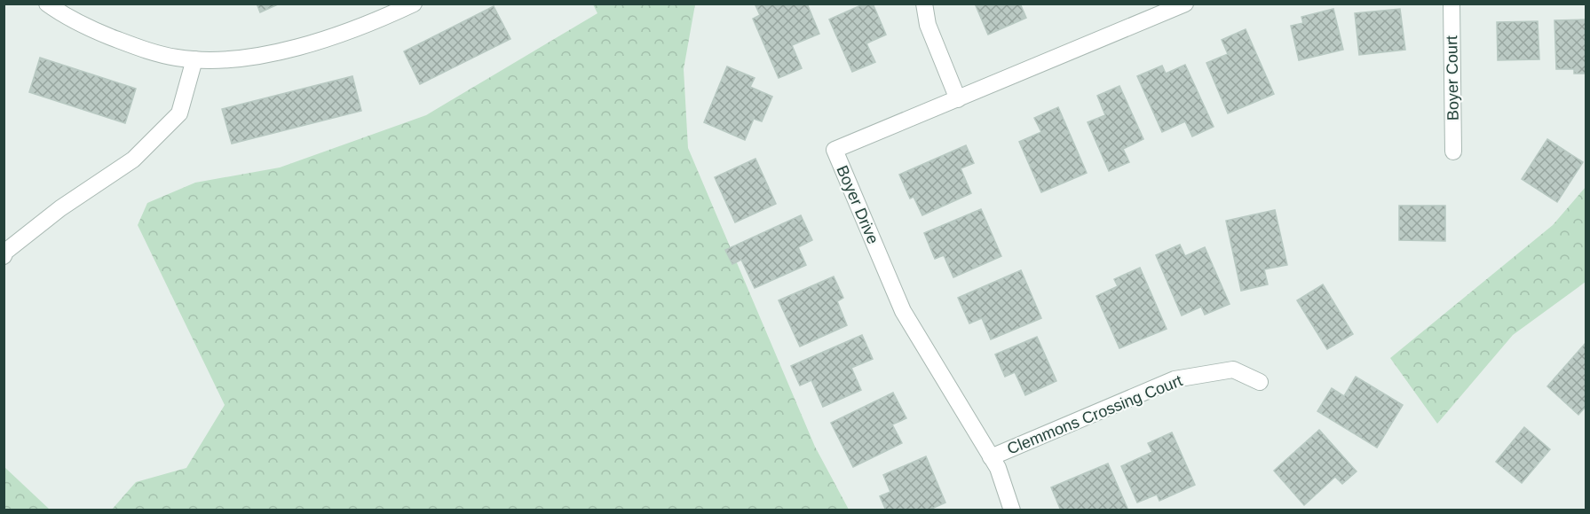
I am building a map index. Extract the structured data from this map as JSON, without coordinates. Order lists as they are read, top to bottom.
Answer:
{
  "streets": {
    "street": ["Boyer Court", "Boyer Drive", "Clemmons Crossing Court"]
  },
  "crossings": [
    ["Boyer Drive", "Clemmons Crossing Court"]
  ]
}
